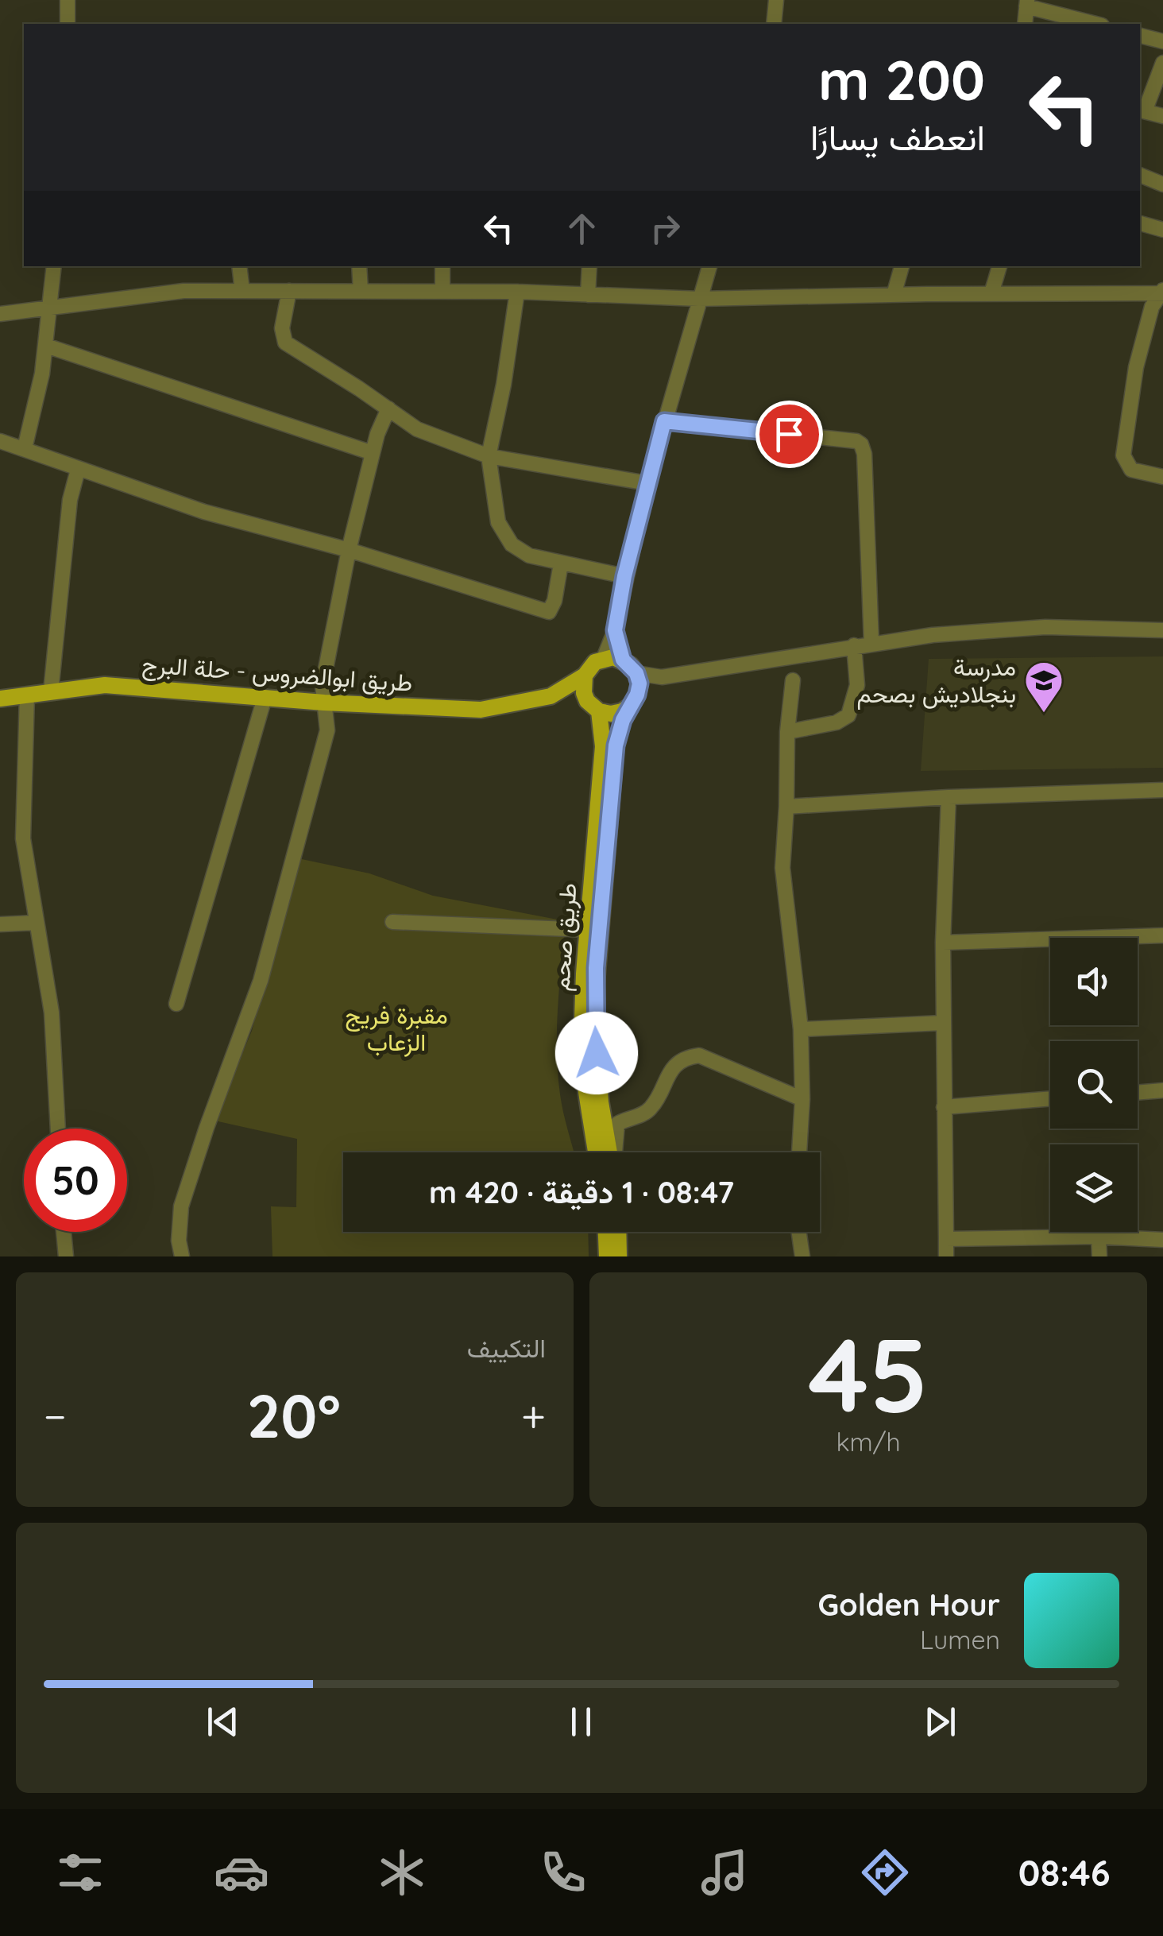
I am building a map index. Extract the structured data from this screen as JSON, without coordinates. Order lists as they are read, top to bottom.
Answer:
{
  "streets": {
    "main road": ["طريق ابوالضروس - حلة البرج", "طريق صحم"]
  },
  "crossings": [
    ["طريق ابوالضروس - حلة البرج", "طريق صحم"]
  ],
  "parks": ["مقبرة فريج الزعاب"],
  "places": {
    "school or university": ["مدرسة بنجلاديش بصحم"]
  },
  "page": {
    "turn": ["200 m", "انعطف يسارًا"],
    "limit": "50",
    "trip": "08:47 · 1 دقيقة · 420 m",
    "tile": [
      ["45", "km/h"],
      "التكييف"
    ],
    "heat": ["−", "20°", "+"],
    "song": ["Golden Hour", "Lumen"],
    "tabs": "08:46"
  }
}
